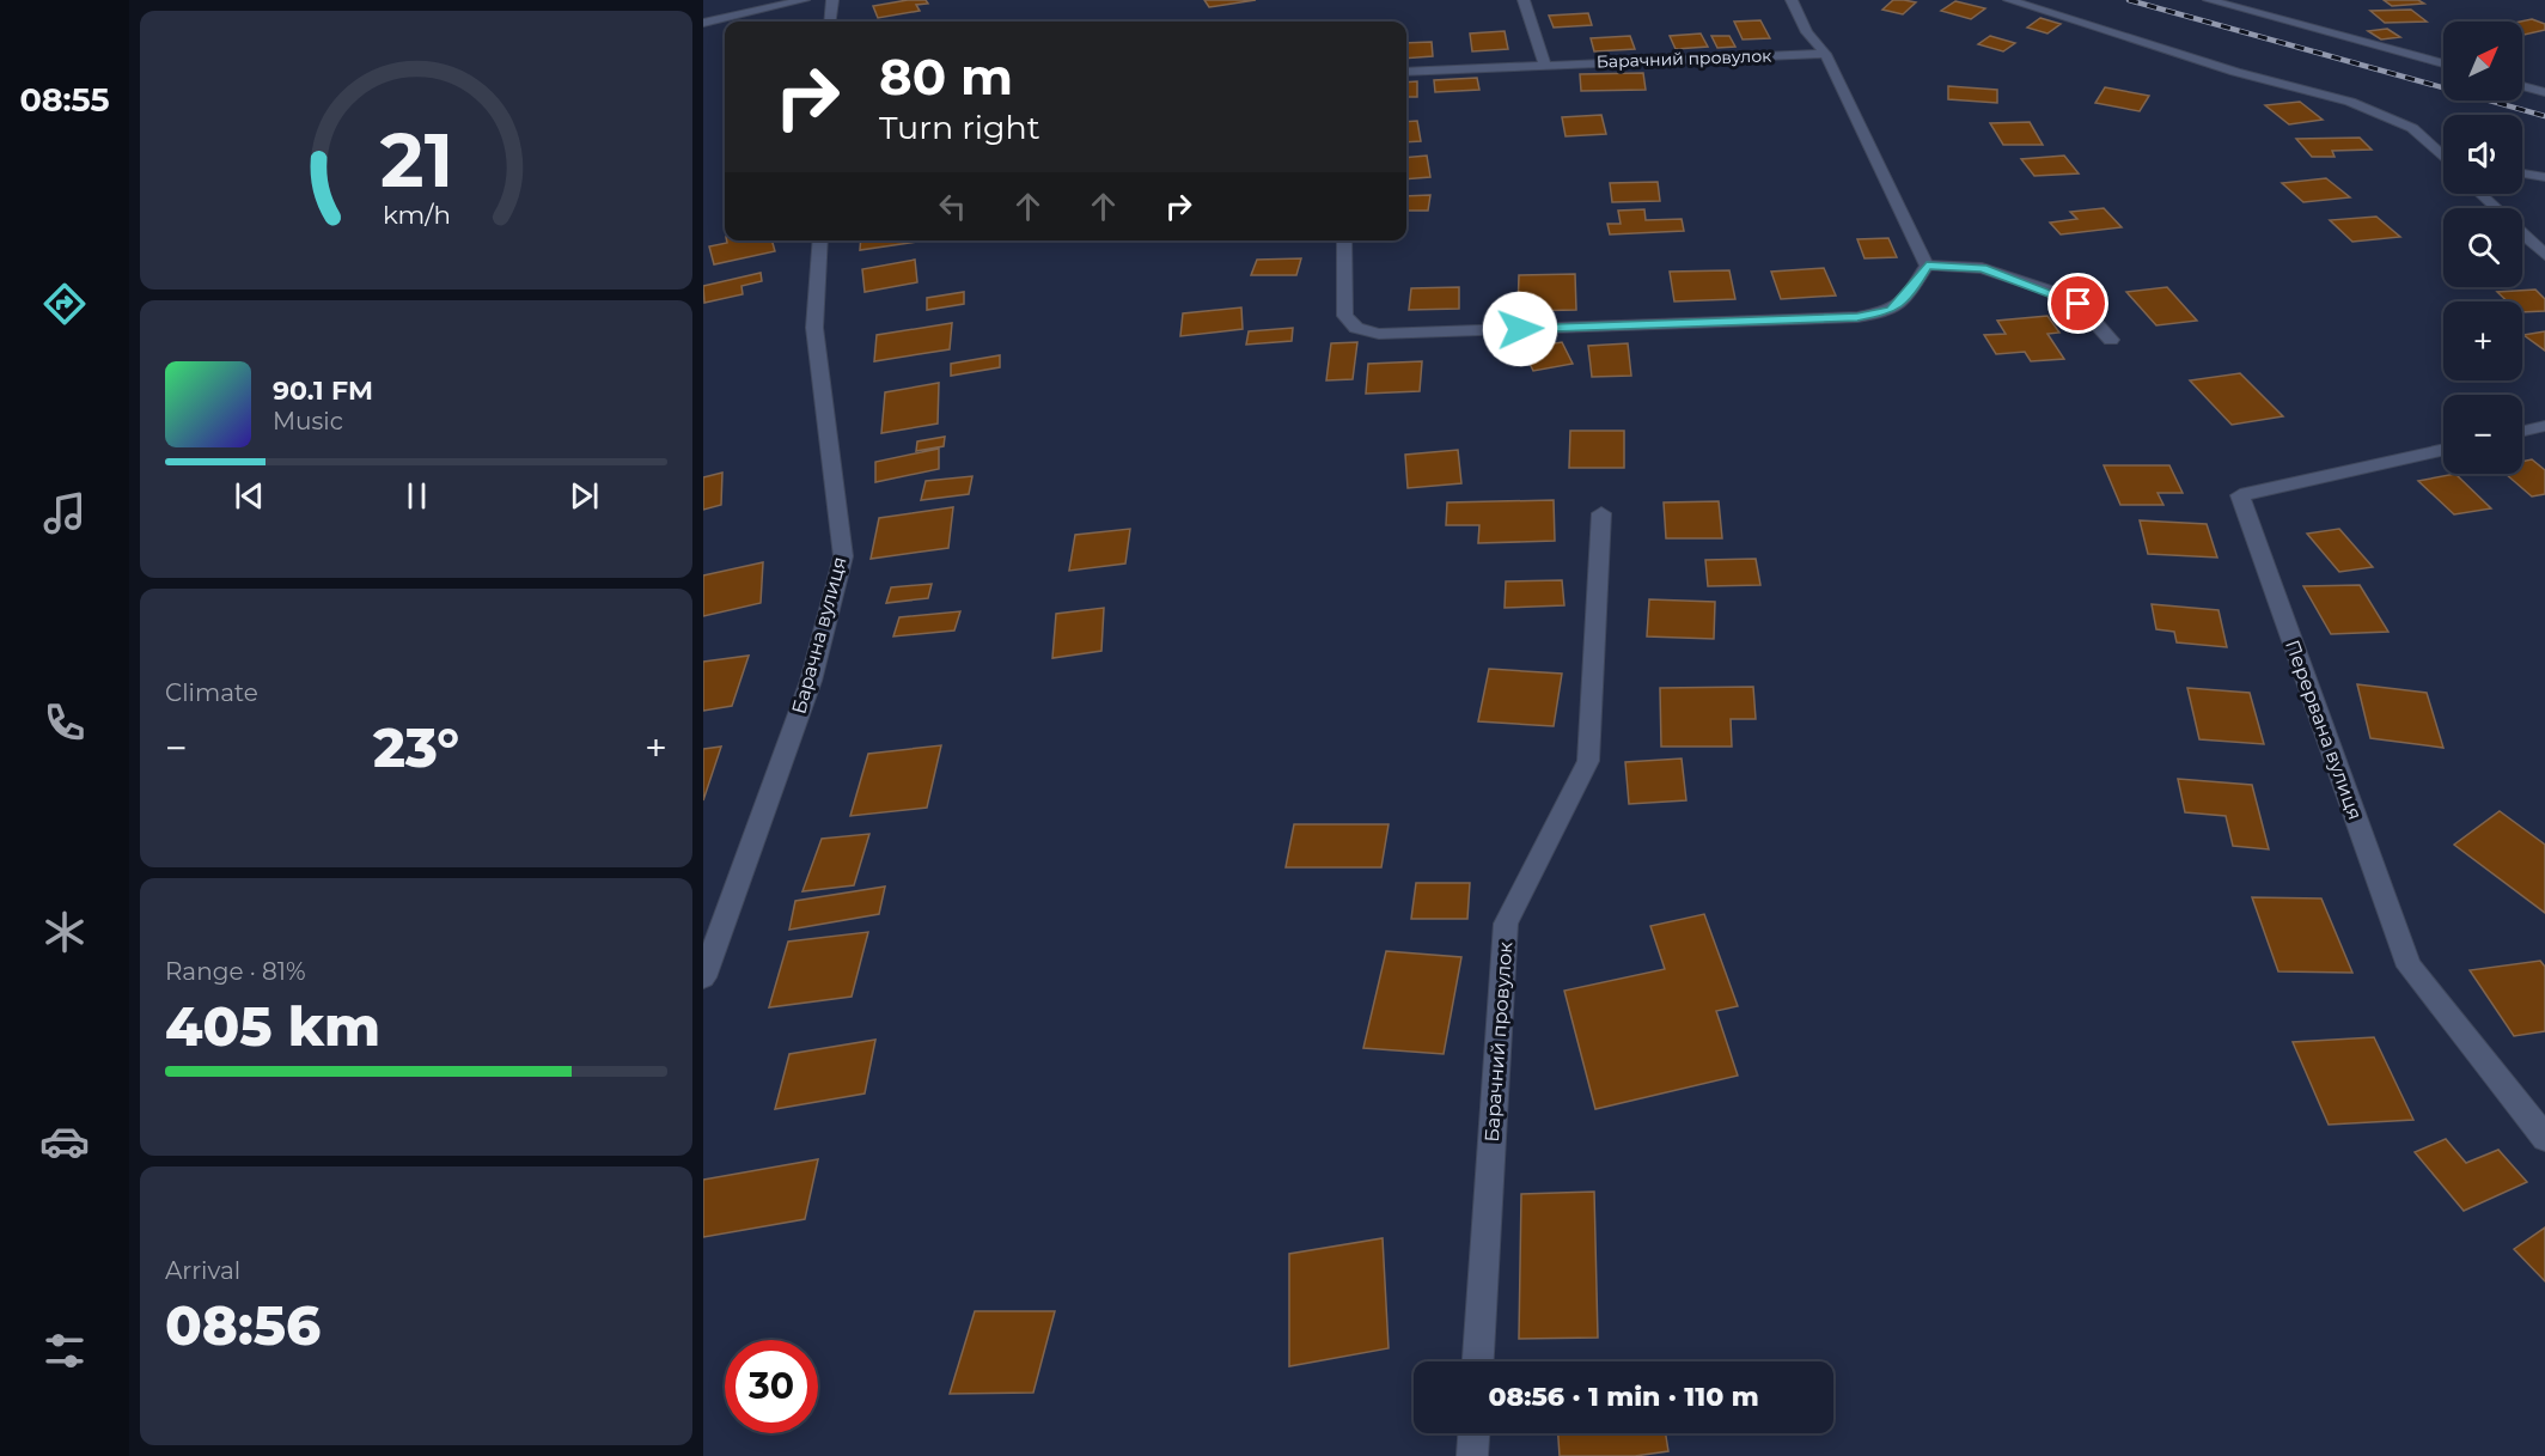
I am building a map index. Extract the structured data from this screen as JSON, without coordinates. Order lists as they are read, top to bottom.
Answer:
{
  "streets": {
    "street": ["Барачний провулок", "Барачна вулиця", "Перервана вулиця"]
  },
  "north": "top right",
  "page": {
    "tabs": "08:55",
    "map_buttons": ["+", "−"],
    "turn": ["80 m", "Turn right"],
    "song": ["90.1 FM", "Music"],
    "tile": [
      "Climate",
      ["Range · 81%", "405 km"],
      ["Arrival", "08:56"]
    ],
    "heat": ["−", "23°", "+"],
    "limit": "30",
    "trip": "08:56 · 1 min · 110 m",
    "gauge": ["21", "km/h"]
  }
}
